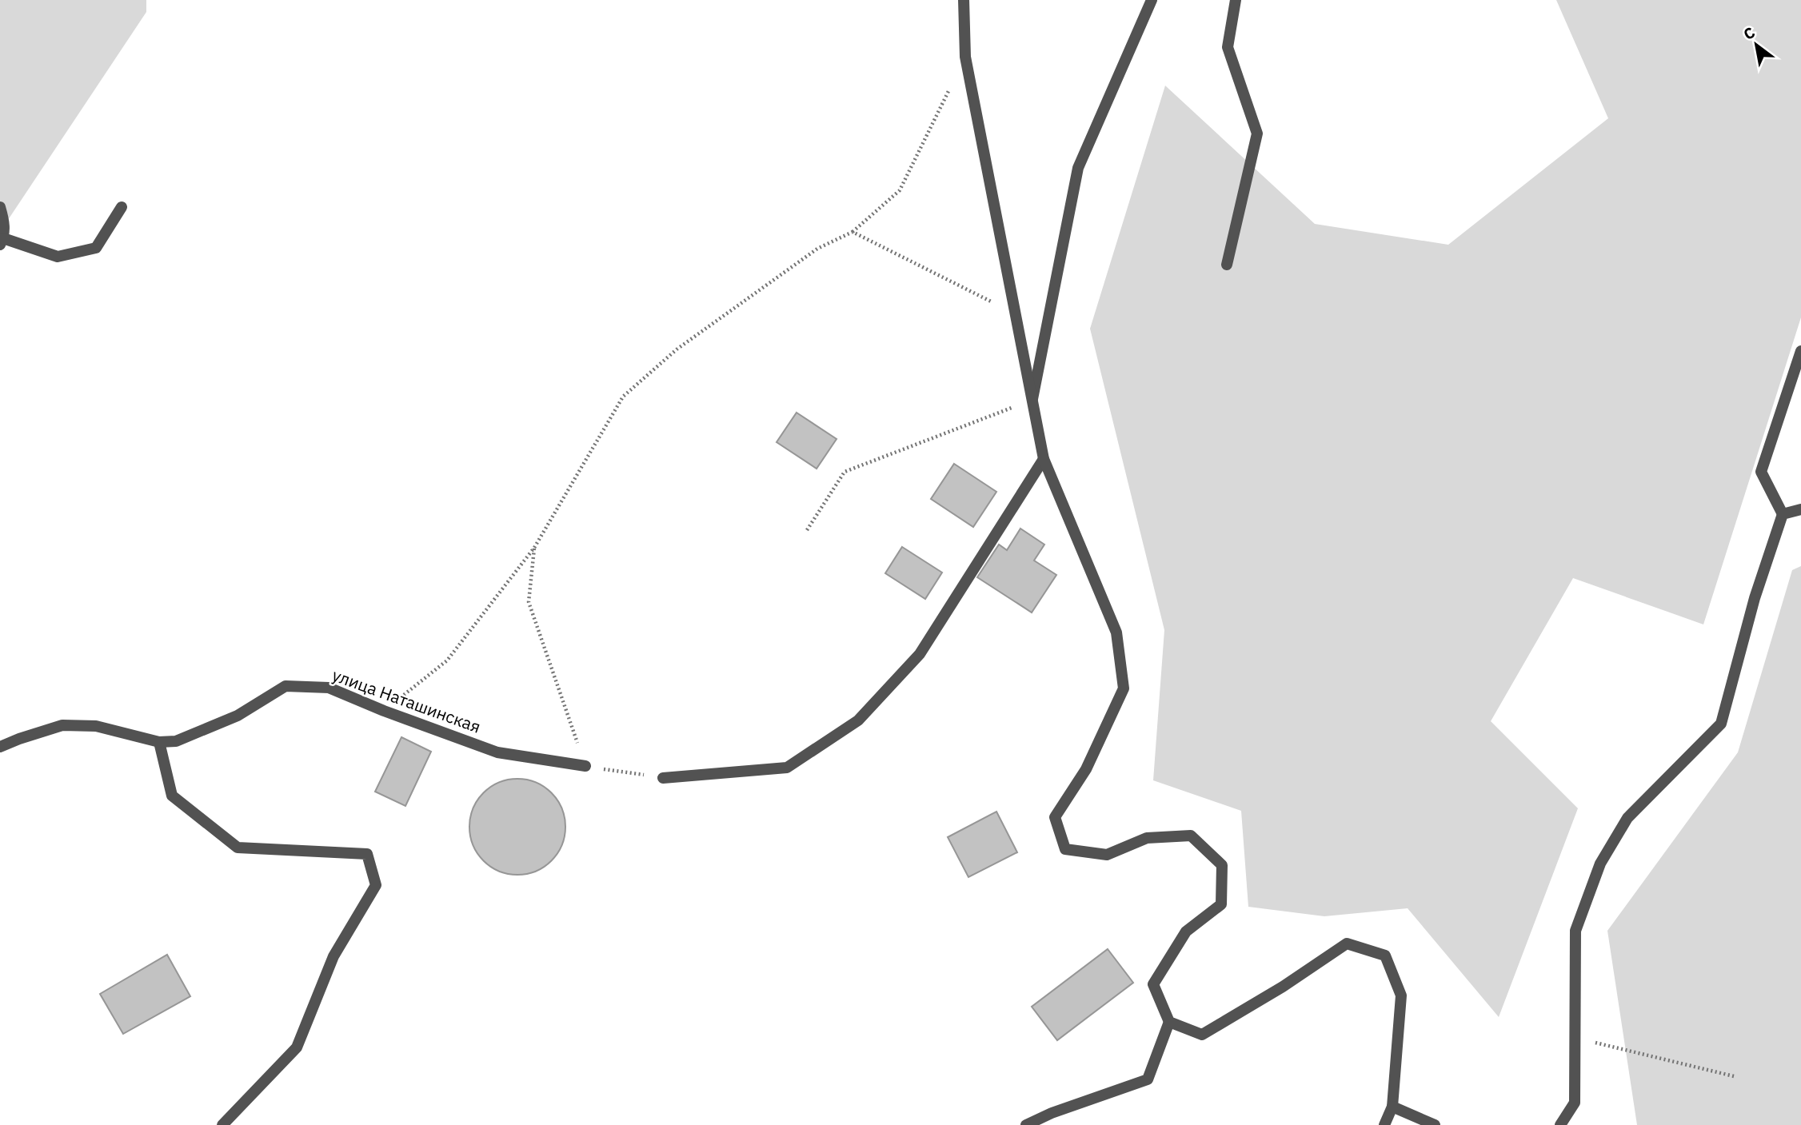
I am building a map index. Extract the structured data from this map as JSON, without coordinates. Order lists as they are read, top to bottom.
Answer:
{
  "streets": {
    "street": ["улица Наташинская"]
  },
  "north": "top left"
}
